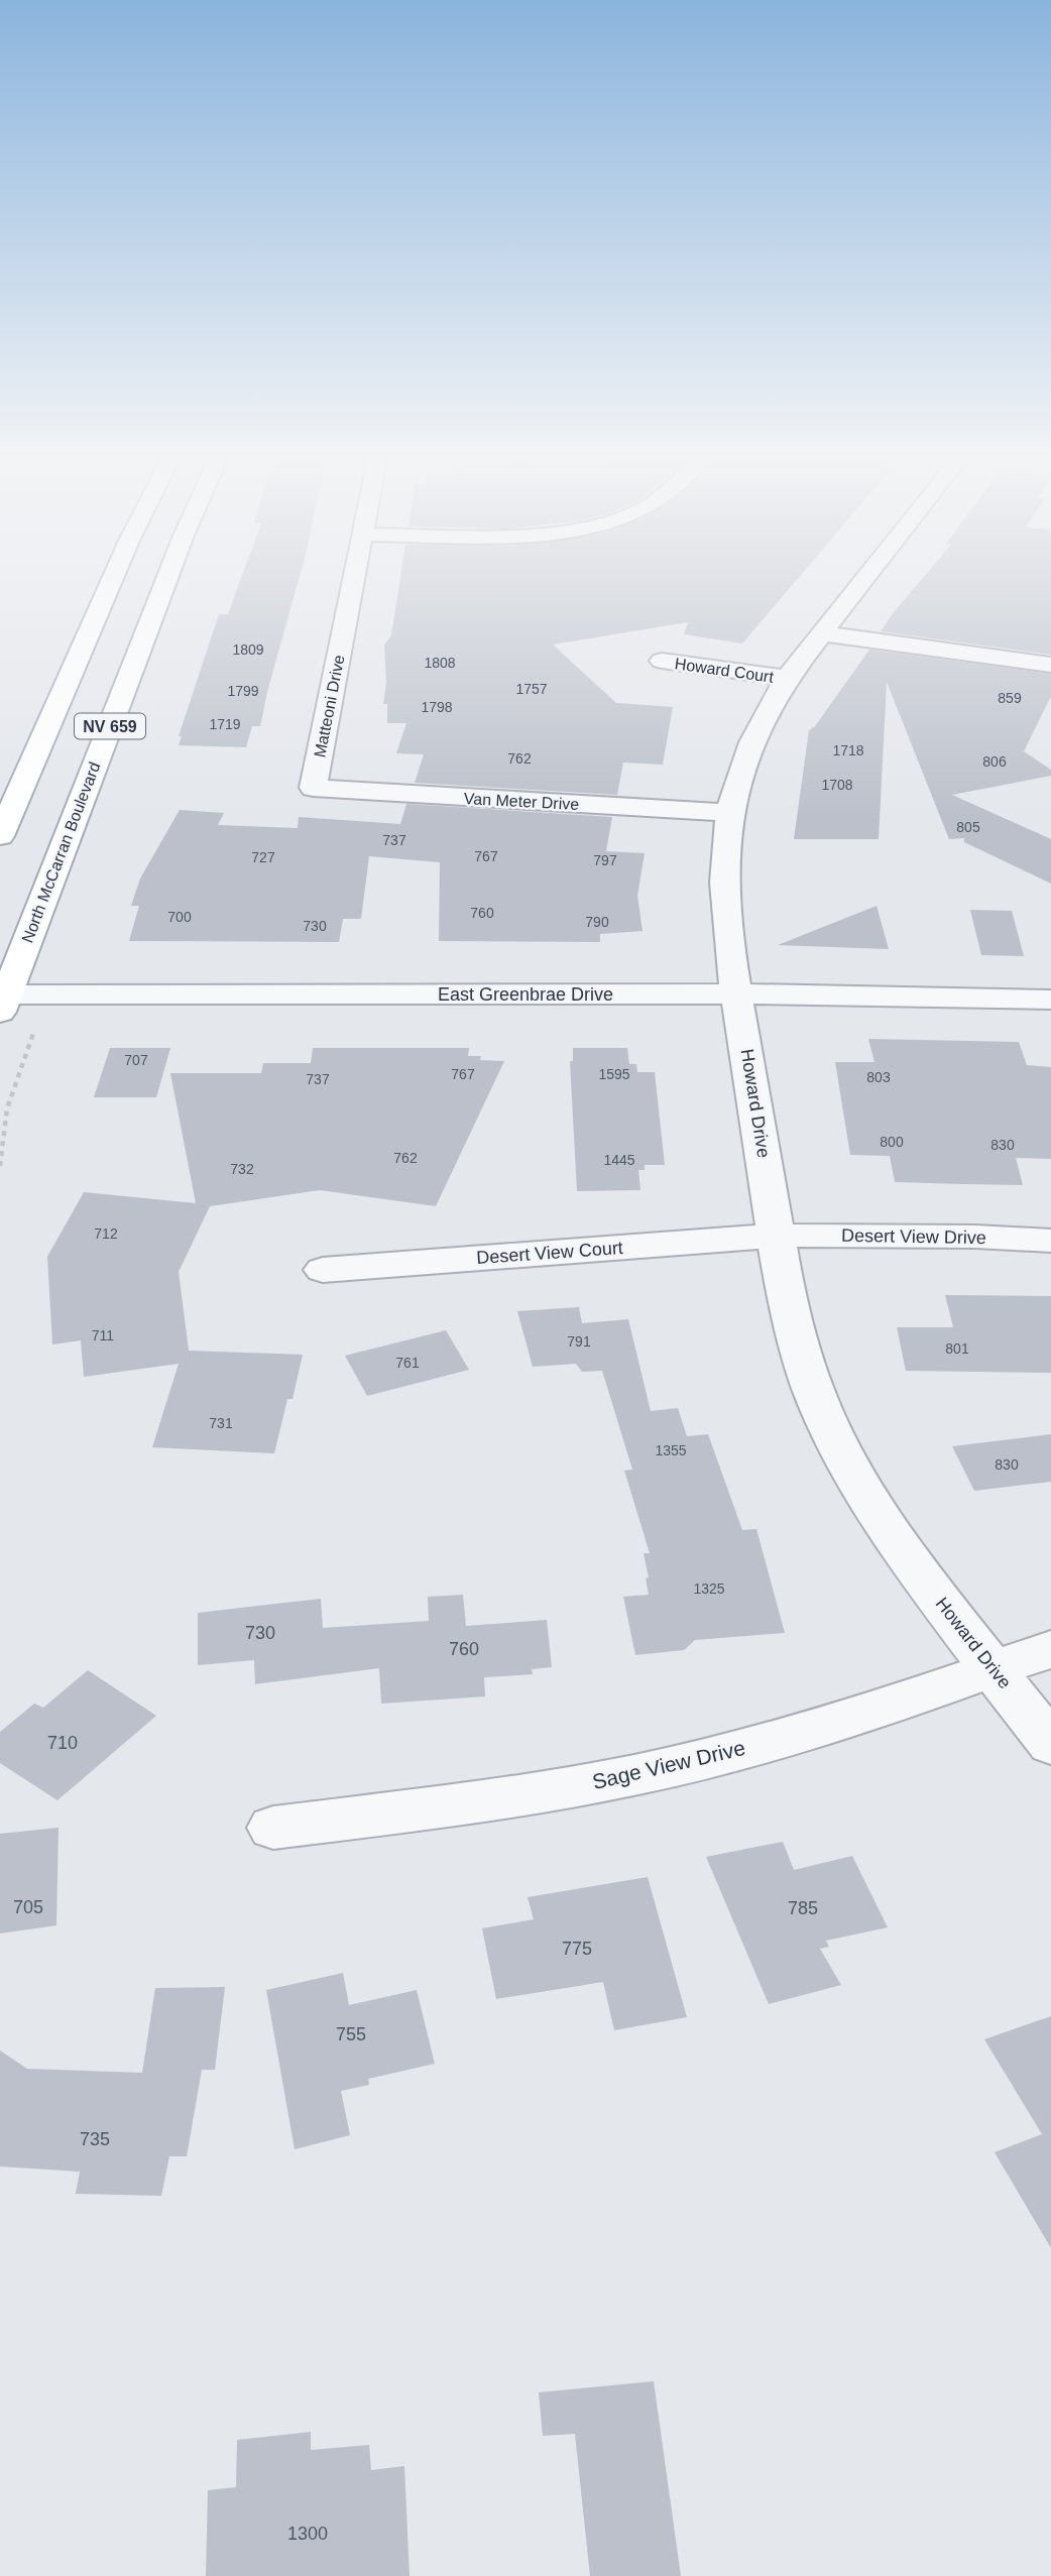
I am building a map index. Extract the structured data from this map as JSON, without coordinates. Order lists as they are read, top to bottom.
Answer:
{
  "streets": {
    "main road": ["NV 659", "North McCarran Boulevard"],
    "street": [
      "Howard Court",
      "Matteoni Drive",
      "Van Meter Drive",
      "East Greenbrae Drive",
      "Howard Drive",
      "Desert View Drive",
      "Desert View Court",
      "Sage View Drive"
    ]
  },
  "crossings": [
    ["Howard Court", "Howard Drive"],
    ["Matteoni Drive", "Van Meter Drive"],
    ["Van Meter Drive", "Howard Drive"],
    ["North McCarran Boulevard", "East Greenbrae Drive"],
    ["East Greenbrae Drive", "Howard Drive"],
    ["Howard Drive", "Desert View Drive"],
    ["Howard Drive", "Desert View Court"],
    ["Howard Drive", "Sage View Drive"],
    ["Desert View Drive", "Desert View Court"]
  ],
  "house_numbers": [
    "1809",
    "1808",
    "1757",
    "1799",
    "859",
    "1798",
    "1719",
    "1718",
    "762",
    "806",
    "1708",
    "805",
    "737",
    "767",
    "727",
    "797",
    "760",
    "700",
    "790",
    "730",
    "707",
    "767",
    "1595",
    "803",
    "737",
    "800",
    "830",
    "762",
    "1445",
    "732",
    "712",
    "711",
    "791",
    "801",
    "761",
    "731",
    "1355",
    "830",
    "1325",
    "730",
    "760",
    "710",
    "705",
    "785",
    "775",
    "755",
    "735",
    "1300"
  ]
}
